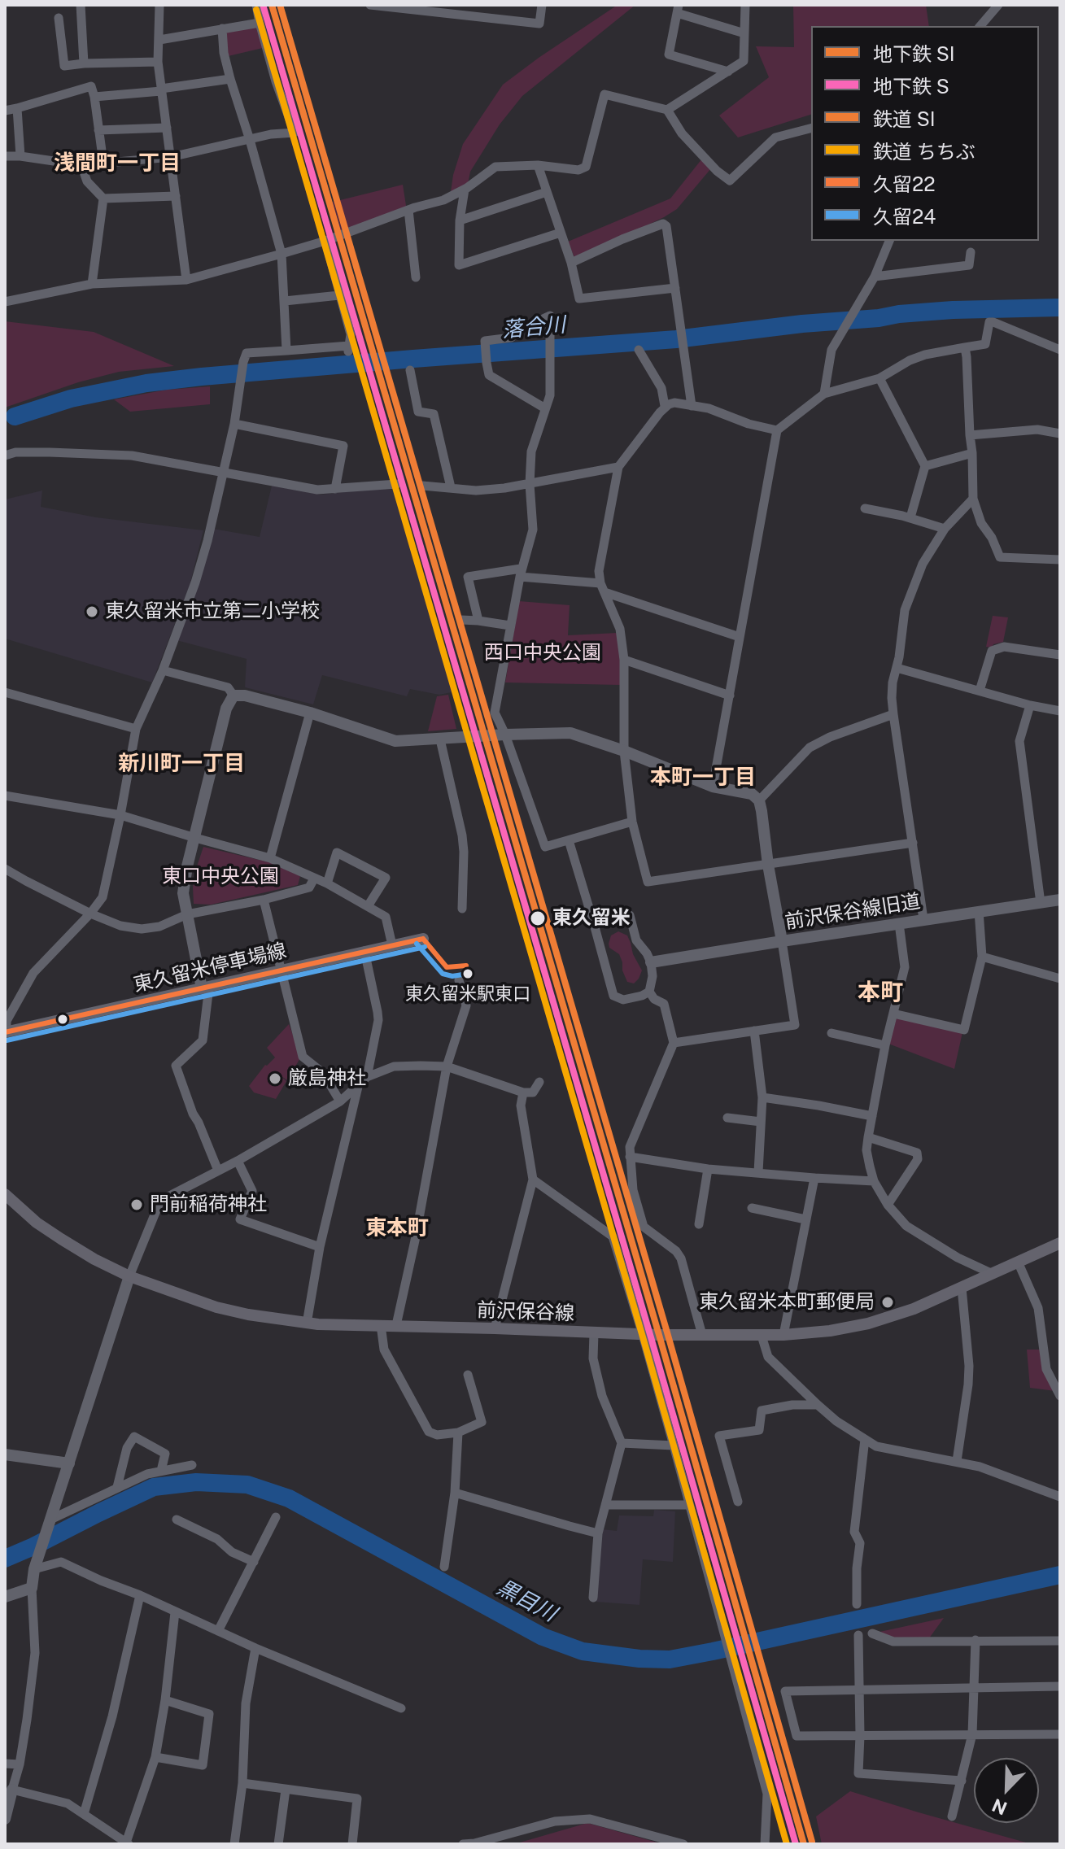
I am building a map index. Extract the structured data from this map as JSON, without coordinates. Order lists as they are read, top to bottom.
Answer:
{
  "streets": {
    "main road": ["東久留米停車場線", "前沢保谷線"],
    "street": ["前沢保谷線旧道"]
  },
  "districts": [
    "浅間町一丁目",
    "新川町一丁目",
    "本町一丁目",
    "本町",
    "東本町"
  ],
  "water": ["落合川", "黒目川"],
  "parks": ["西口中央公園", "東口中央公園"],
  "places": [
    "東久留米市立第二小学校",
    "東久留米",
    "東久留米駅東口",
    "厳島神社",
    "門前稲荷神社",
    "東久留米本町郵便局"
  ],
  "lines": [
    "metro line SI",
    "rail line SI",
    "metro line S",
    "rail line ちちぶ",
    "transit line 久留22",
    "transit line 久留24"
  ],
  "legend": [
    "地下鉄 SI",
    "地下鉄 S",
    "鉄道 SI",
    "鉄道 ちちぶ",
    "久留22",
    "久留24"
  ],
  "north": "bottom left"
}
